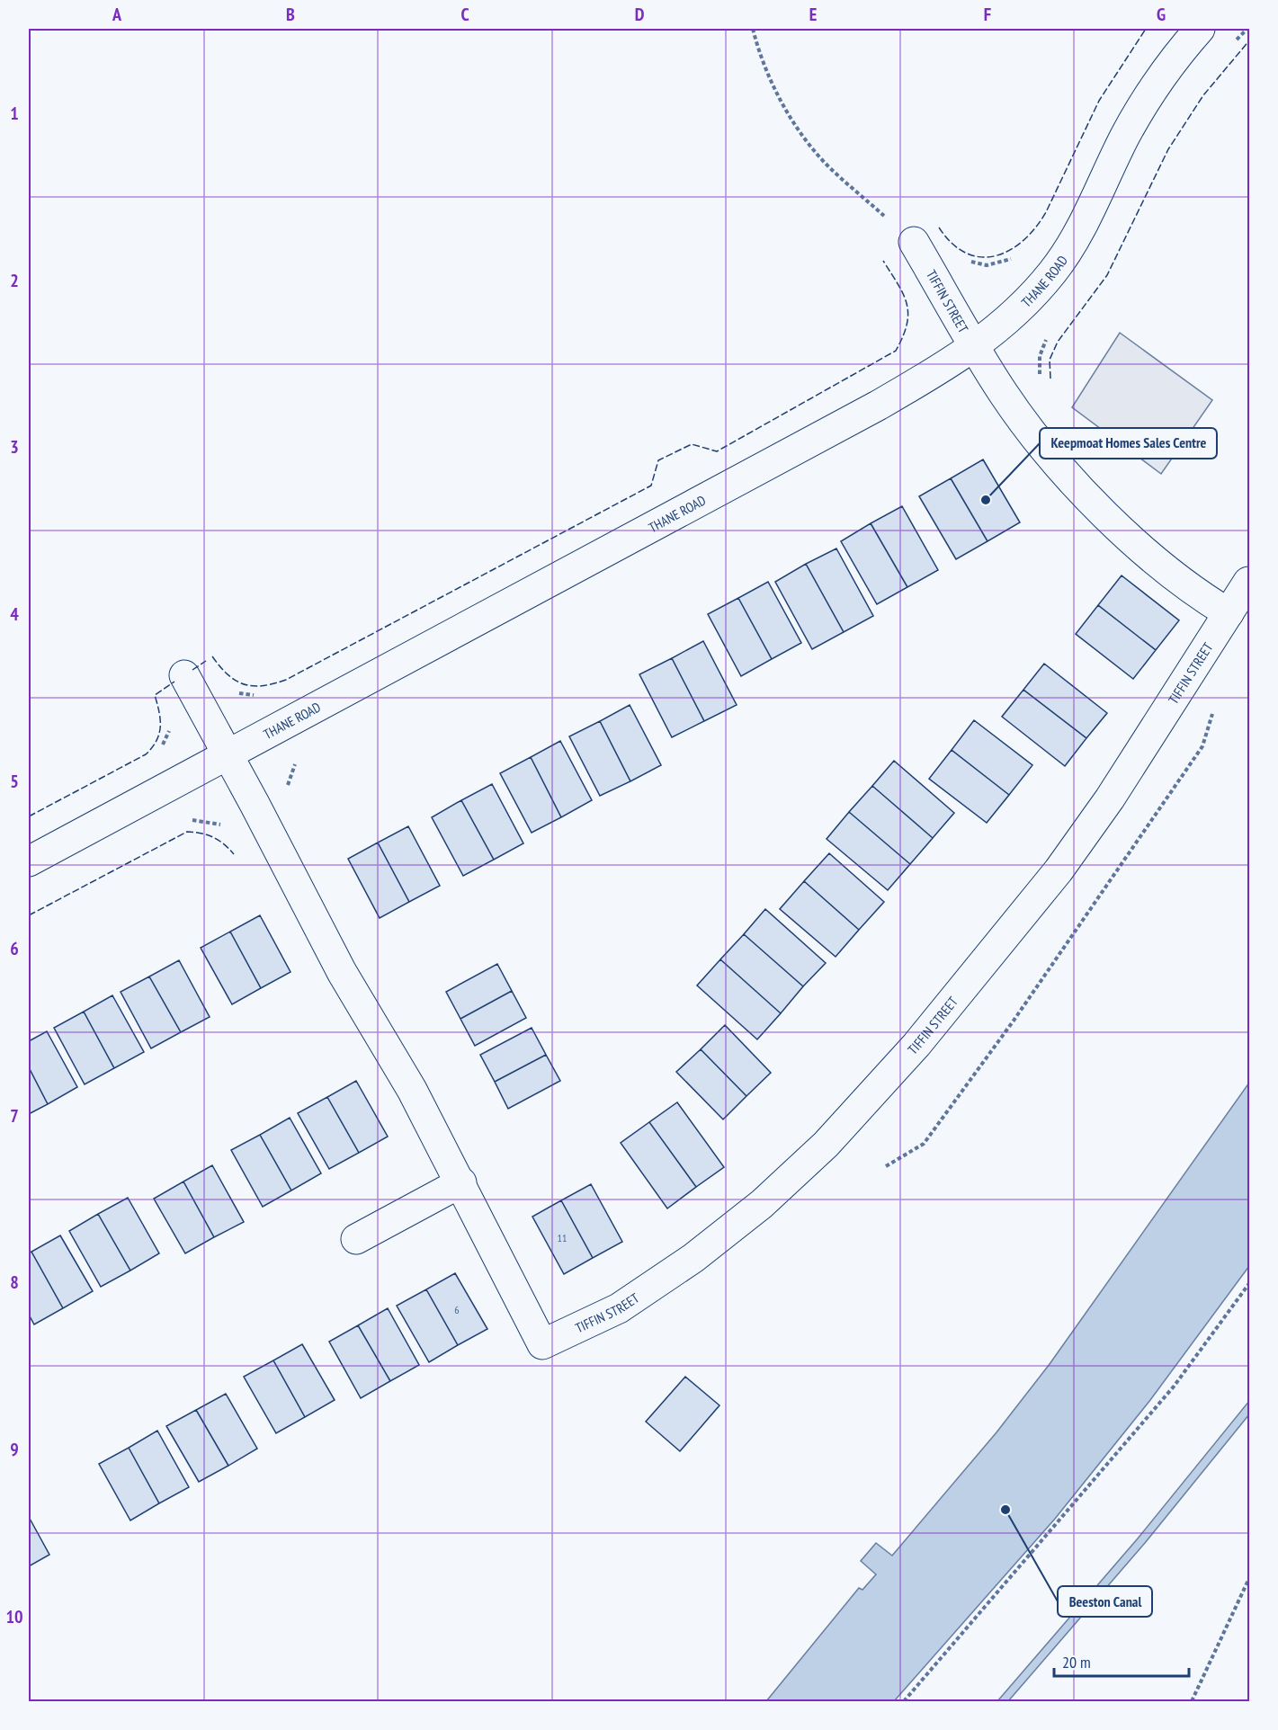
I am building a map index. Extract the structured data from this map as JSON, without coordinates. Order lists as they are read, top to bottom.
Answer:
{
  "streets": {
    "street": ["THANE ROAD", "TIFFIN STREET"]
  },
  "crossings": [
    ["THANE ROAD", "TIFFIN STREET"]
  ],
  "places": ["Keepmoat Homes Sales Centre", "Beeston Canal"],
  "house_numbers": ["11", "6"],
  "scale_bar": "20 m",
  "grid": {
    "columns": [
      "A",
      "B",
      "C",
      "D",
      "E",
      "F",
      "G"
    ],
    "rows": [
      "1",
      "2",
      "3",
      "4",
      "5",
      "6",
      "7",
      "8",
      "9",
      "10"
    ]
  }
}
